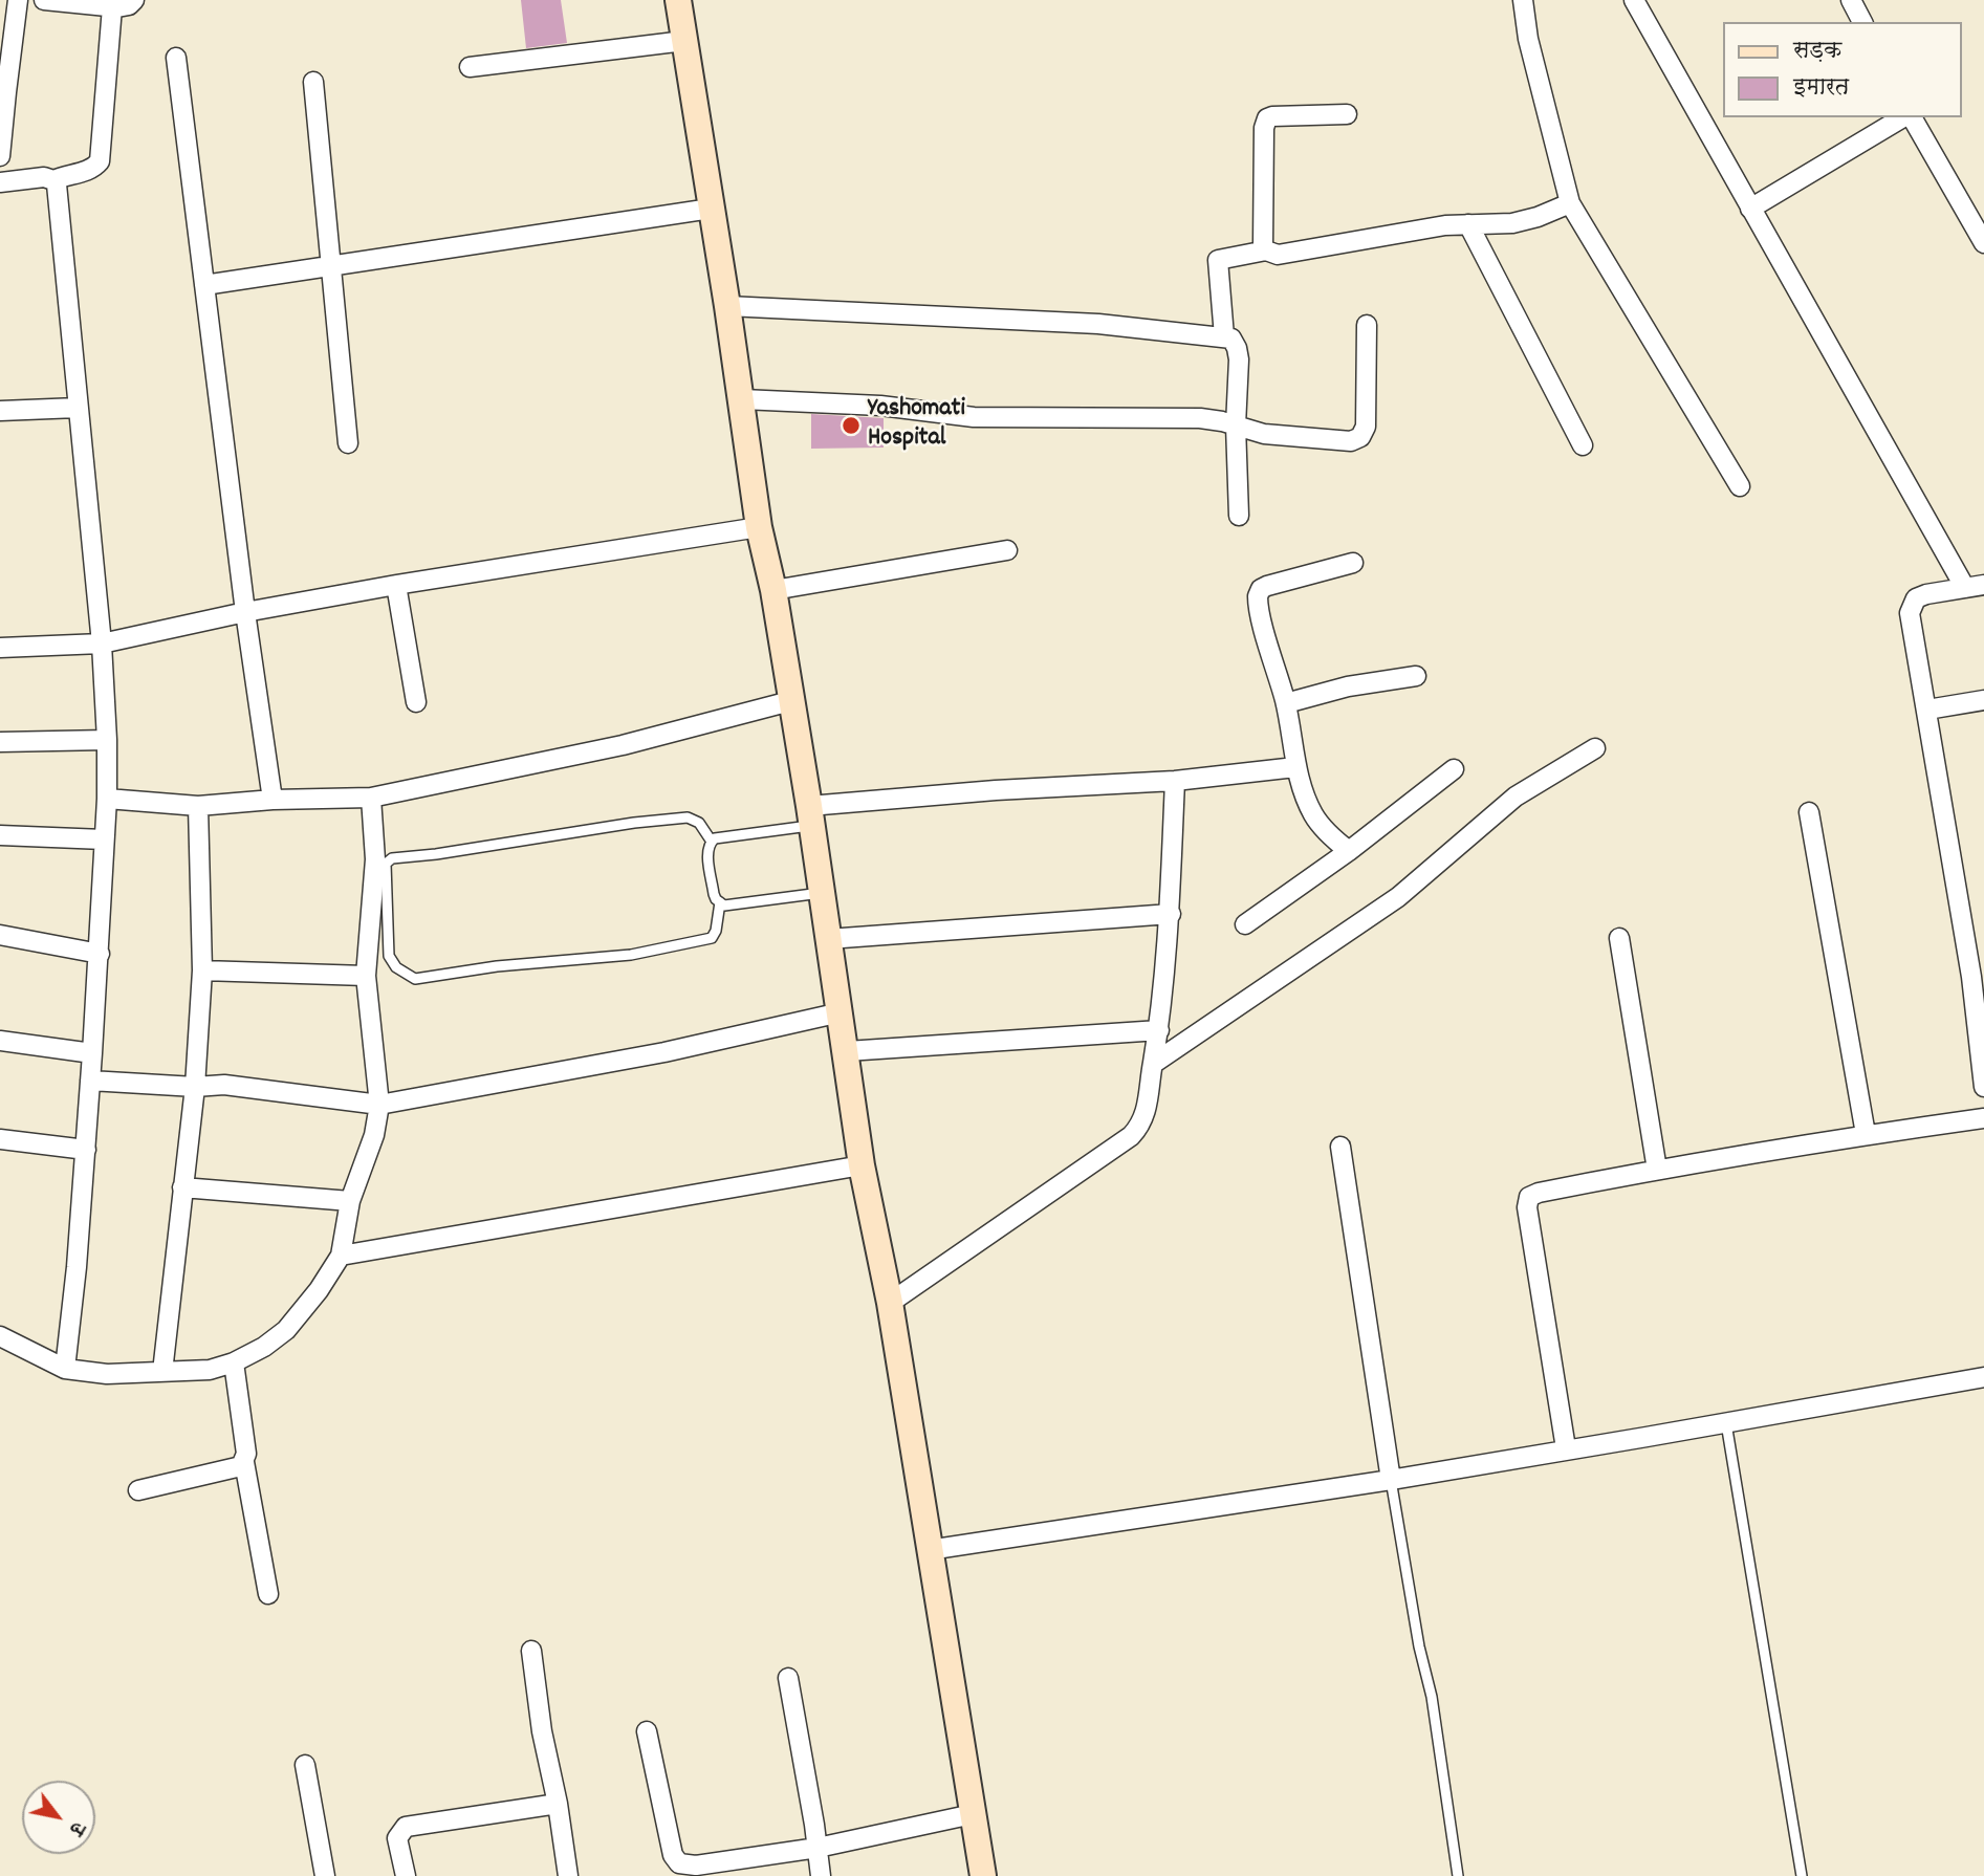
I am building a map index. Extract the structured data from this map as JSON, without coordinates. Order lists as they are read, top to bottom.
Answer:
{
  "places": ["Yashomati Hospital"],
  "legend": ["सड़क", "इमारत"],
  "north": "bottom right"
}
